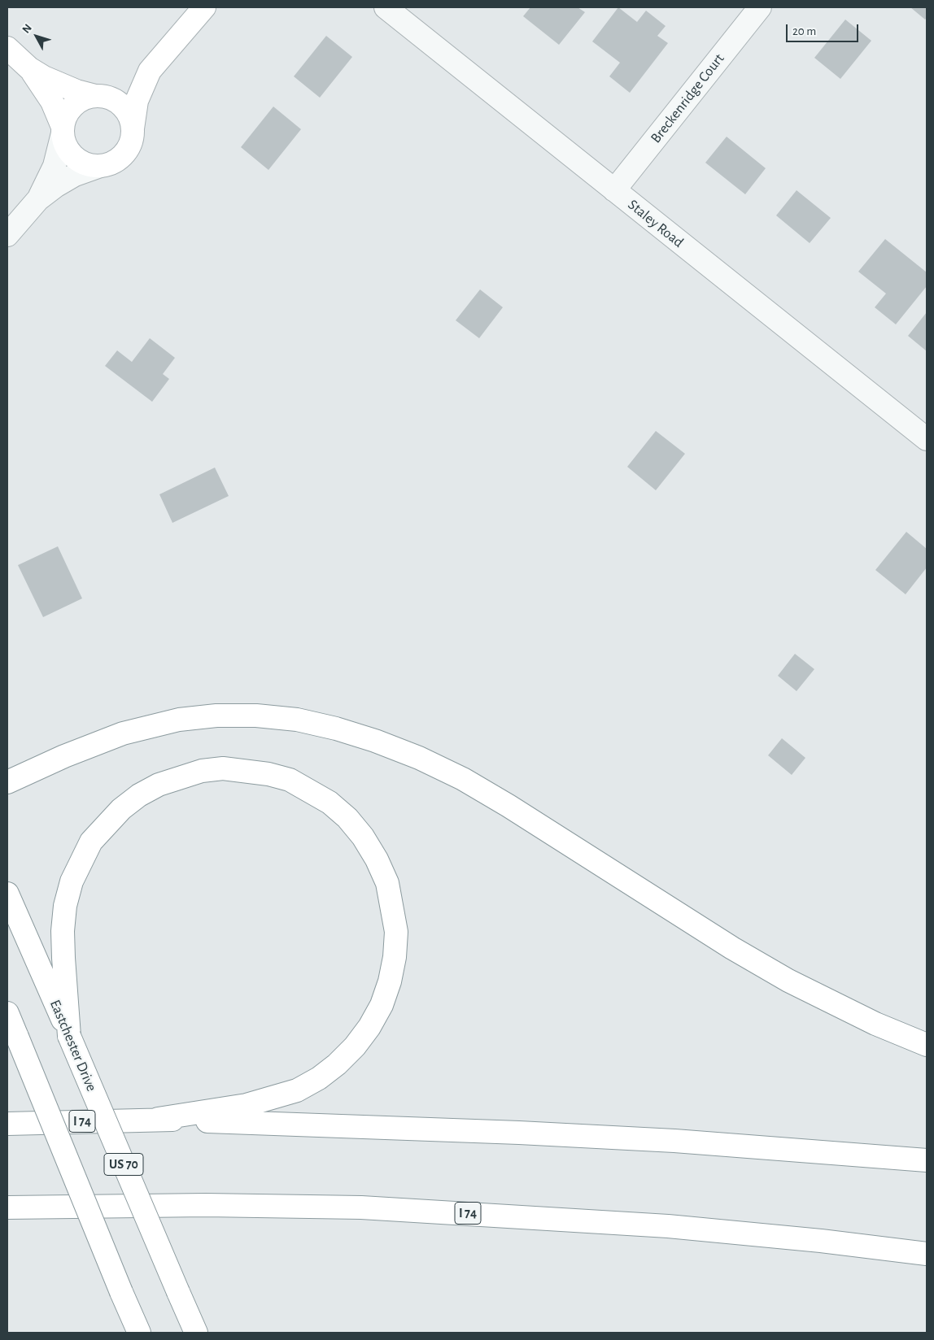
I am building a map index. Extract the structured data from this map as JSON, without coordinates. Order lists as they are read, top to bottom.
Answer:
{
  "streets": {
    "main road": ["Eastchester Drive", "I 74", "US 70"],
    "street": ["Breckenridge Court", "Staley Road"]
  },
  "crossings": [
    ["Breckenridge Court", "Staley Road"]
  ],
  "scale_bar": "20 m",
  "north": "top left"
}
